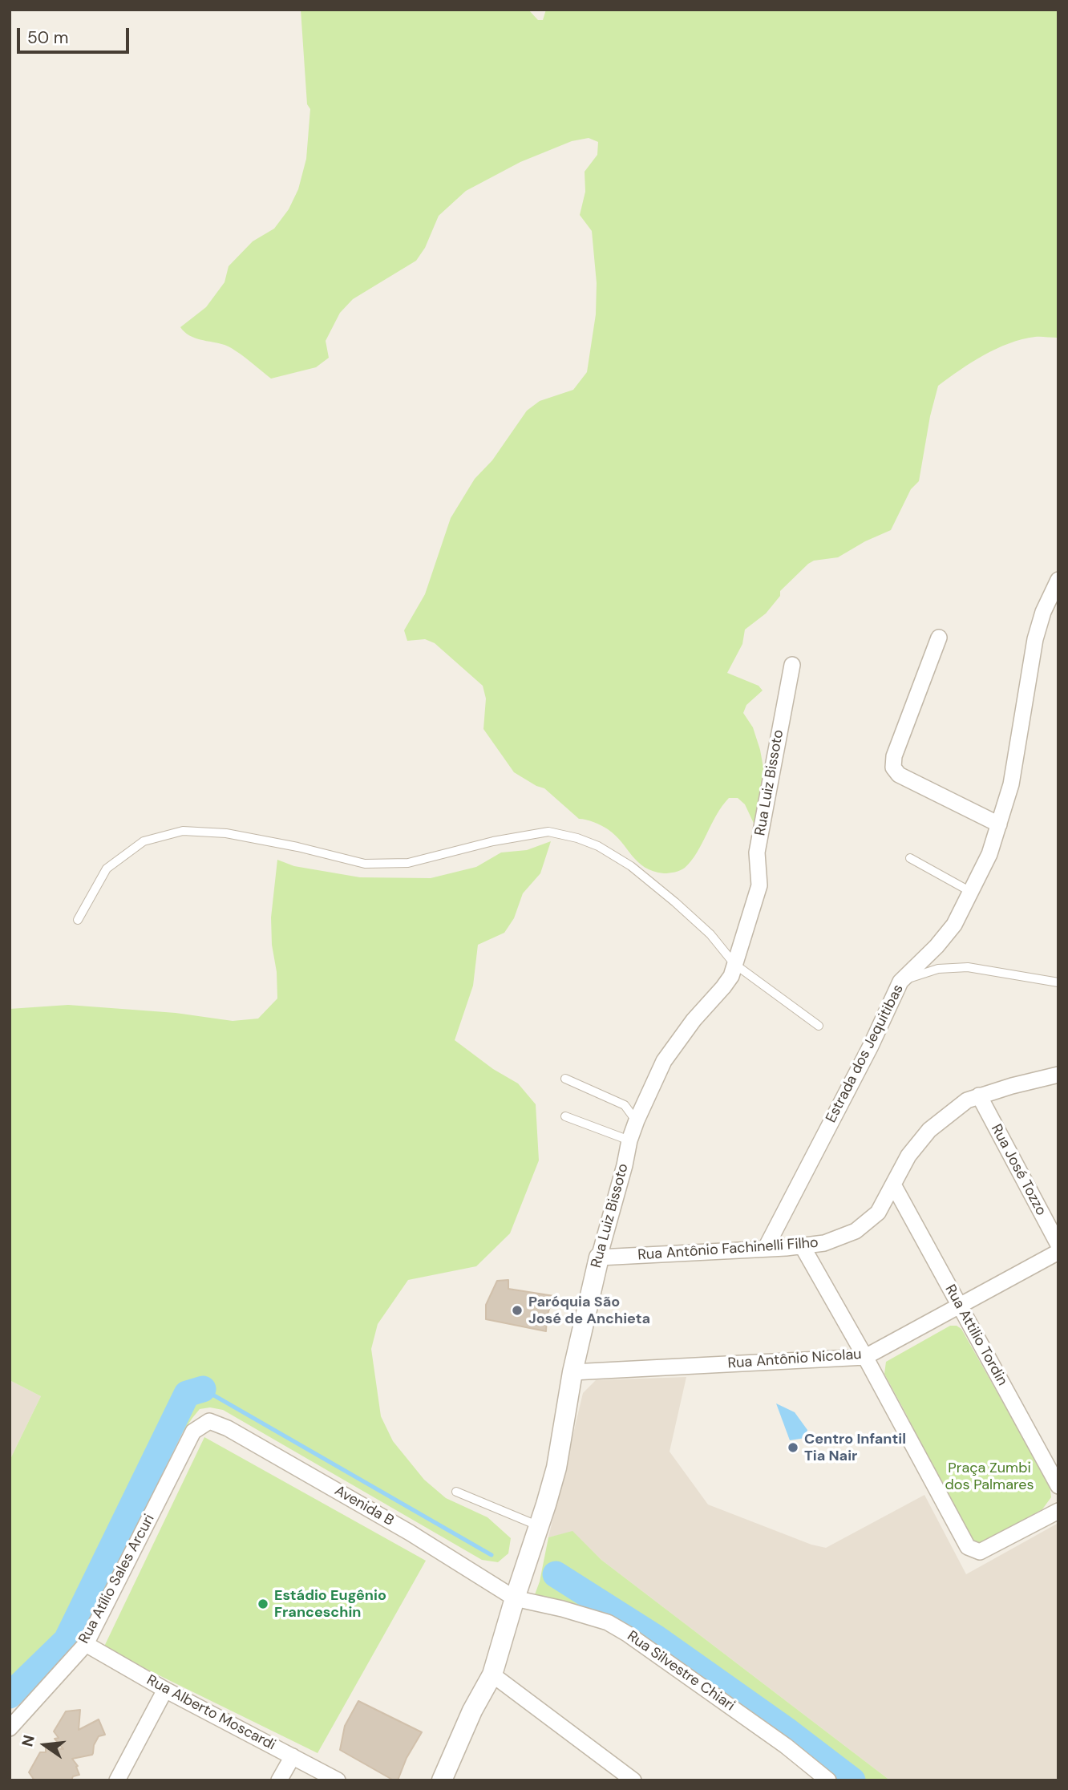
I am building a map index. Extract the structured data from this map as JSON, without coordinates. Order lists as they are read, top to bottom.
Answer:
{
  "streets": {
    "street": [
      "Rua Luiz Bissoto",
      "Estrada dos Jequitibas",
      "Rua José Tozzo",
      "Rua Antônio Fachinelli Filho",
      "Rua Attilio Tordin",
      "Rua Antônio Nicolau",
      "Avenida B",
      "Rua Atílio Sales Arcuri",
      "Rua Silvestre Chiari",
      "Rua Alberto Moscardi"
    ]
  },
  "crossings": [
    ["Rua Luiz Bissoto", "Rua Antônio Fachinelli Filho"],
    ["Rua Luiz Bissoto", "Rua Antônio Nicolau"],
    ["Rua Luiz Bissoto", "Avenida B"],
    ["Rua Luiz Bissoto", "Rua Silvestre Chiari"],
    ["Estrada dos Jequitibas", "Rua Antônio Fachinelli Filho"],
    ["Rua José Tozzo", "Rua Antônio Fachinelli Filho"],
    ["Rua Antônio Fachinelli Filho", "Rua Attilio Tordin"],
    ["Rua Attilio Tordin", "Rua Antônio Nicolau"],
    ["Avenida B", "Rua Atílio Sales Arcuri"],
    ["Avenida B", "Rua Silvestre Chiari"],
    ["Rua Atílio Sales Arcuri", "Rua Alberto Moscardi"]
  ],
  "parks": ["Praça Zumbi dos Palmares"],
  "places": ["Paróquia São José de Anchieta", "Centro Infantil Tia Nair", "Estádio Eugênio Franceschin"],
  "scale_bar": "50 m",
  "north": "left"
}
